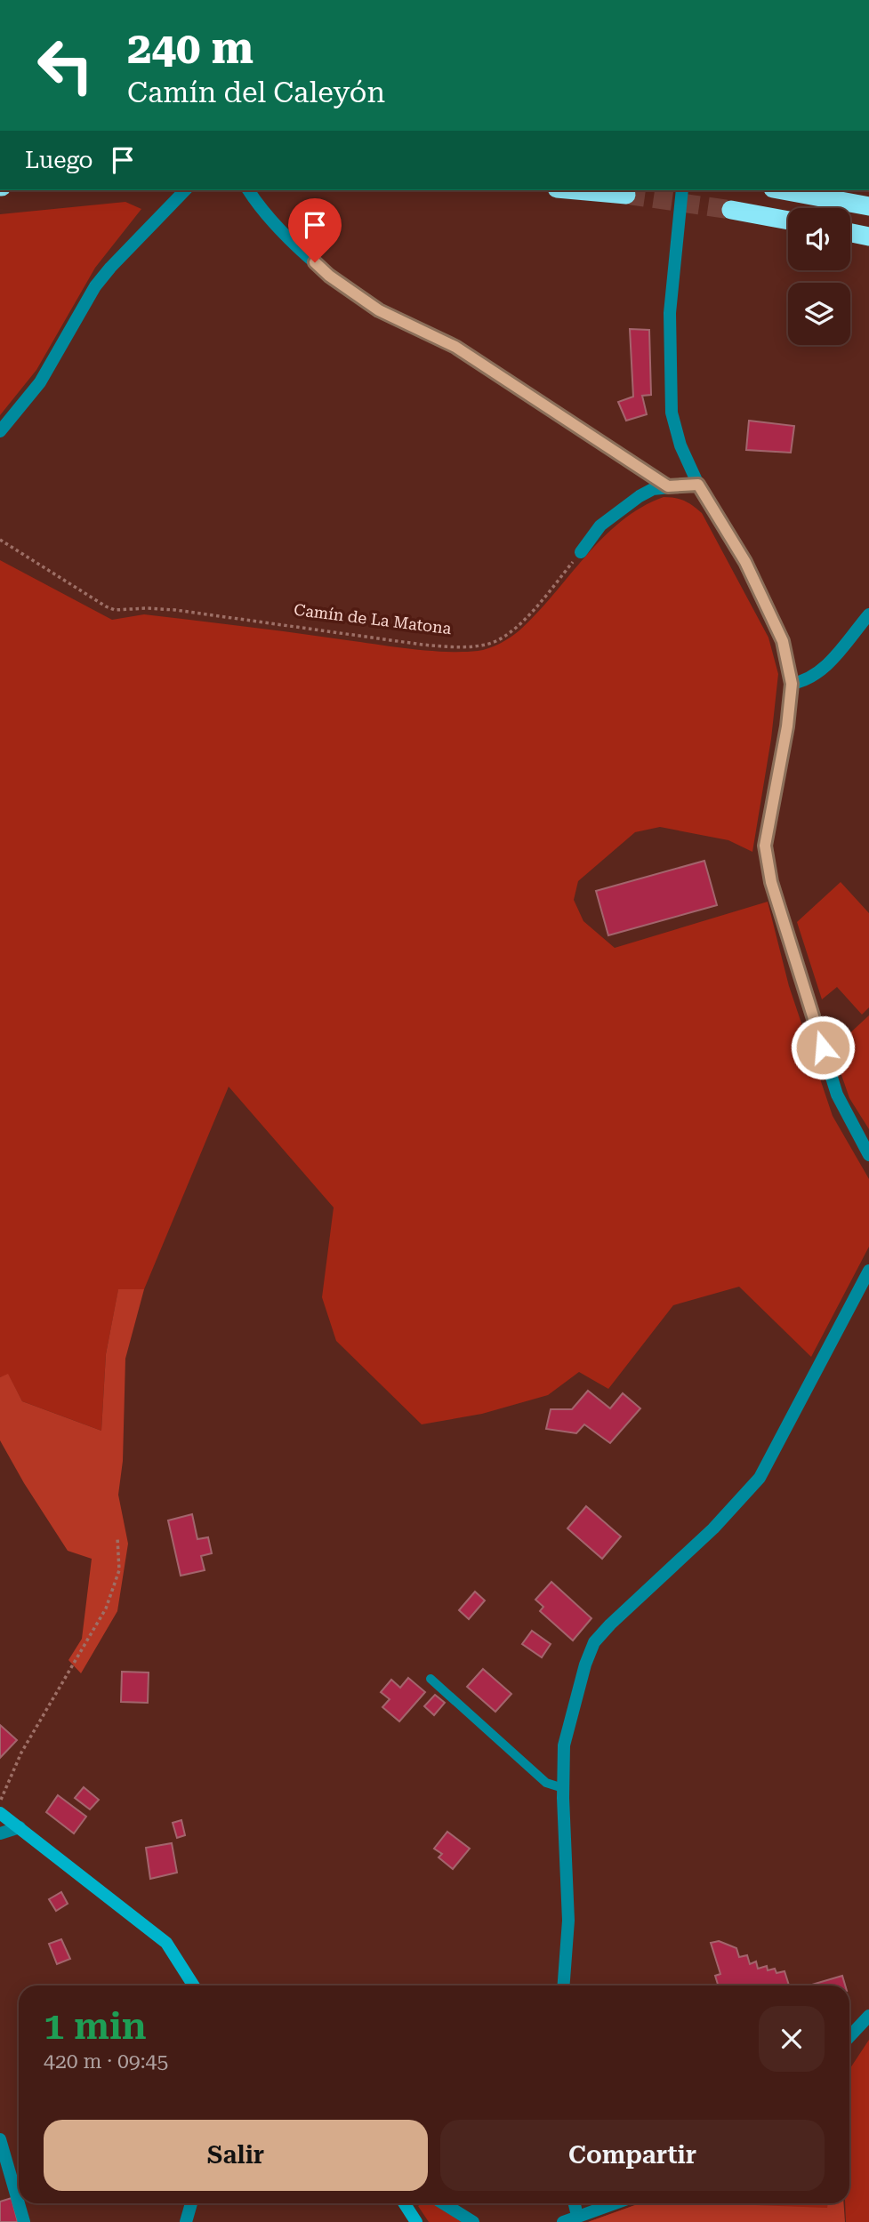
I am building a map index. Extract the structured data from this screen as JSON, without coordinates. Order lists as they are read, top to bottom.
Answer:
{
  "streets": {
    "path": ["Camín de La Matona"]
  },
  "page": {
    "turn": ["240 m", "Camín del Caleyón"],
    "then": "Luego",
    "heading": ["1 min", "420 m · 09:45"],
    "buttons": ["Salir", "Compartir"]
  }
}
